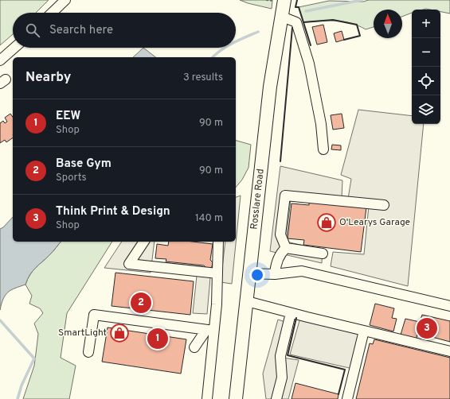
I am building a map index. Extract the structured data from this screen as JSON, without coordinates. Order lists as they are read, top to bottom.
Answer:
{
  "streets": {
    "main road": ["Rosslare Road"]
  },
  "places": {
    "shop": ["O'Learys Garage", "SmartLight"]
  },
  "north": "top",
  "page": {
    "map_buttons": ["+", "−"],
    "search": "Search here",
    "heading": ["Nearby", "3 results"],
    "list": [
      {
        "mark": "1",
        "name": "EEW",
        "note": "Shop",
        "value": "90 m"
      },
      {
        "mark": "2",
        "name": "Base Gym",
        "note": "Sports",
        "value": "90 m"
      },
      {
        "mark": "3",
        "name": "Think Print & Design",
        "note": "Shop",
        "value": "140 m"
      }
    ],
    "pins": ["2", "3", "1"]
  }
}
